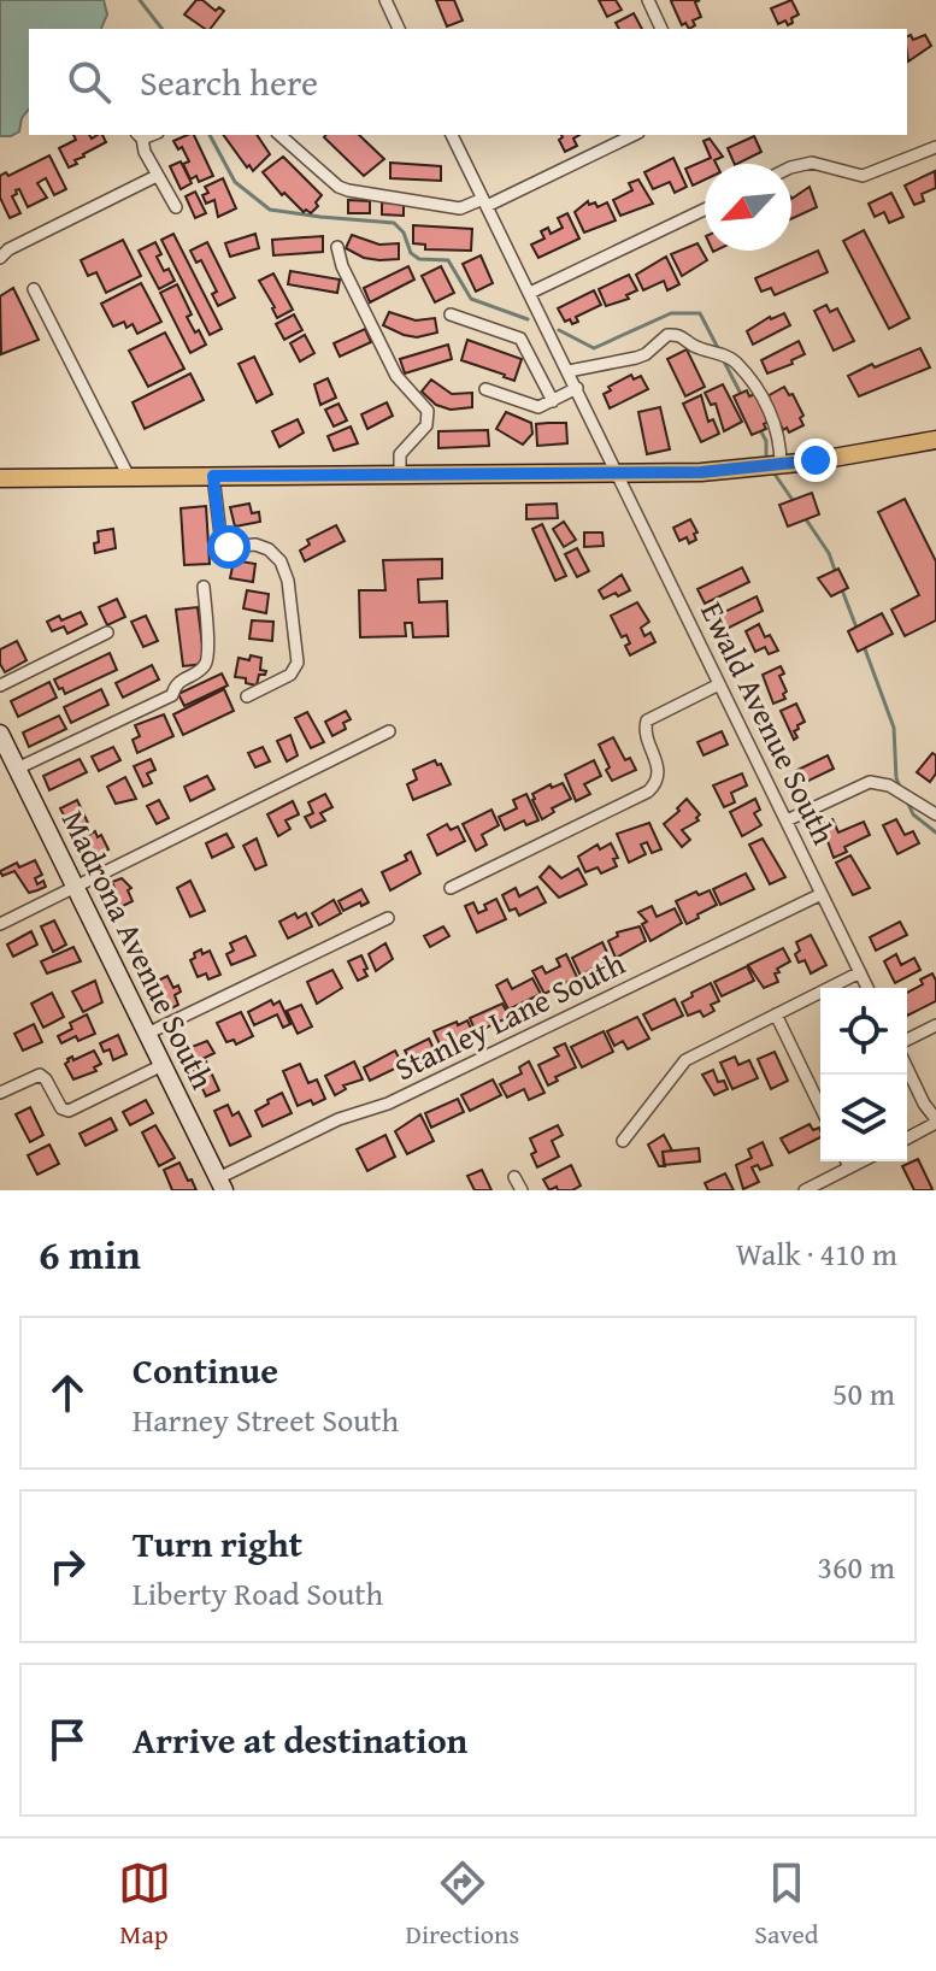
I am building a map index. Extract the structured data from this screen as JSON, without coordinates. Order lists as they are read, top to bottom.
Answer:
{
  "streets": {
    "main road": ["Madrona Avenue South"],
    "street": ["Ewald Avenue South", "Stanley Lane South"]
  },
  "crossings": [
    ["Ewald Avenue South", "Stanley Lane South"],
    ["Madrona Avenue South", "Stanley Lane South"]
  ],
  "north": "bottom left",
  "page": {
    "search": "Search here",
    "heading": ["6 min", "Walk · 410 m"],
    "list": [
      ["Continue", "Harney Street South", "50 m"],
      ["Turn right", "Liberty Road South", "360 m"],
      "Arrive at destination"
    ],
    "nav": ["Map", "Directions", "Saved"]
  }
}
